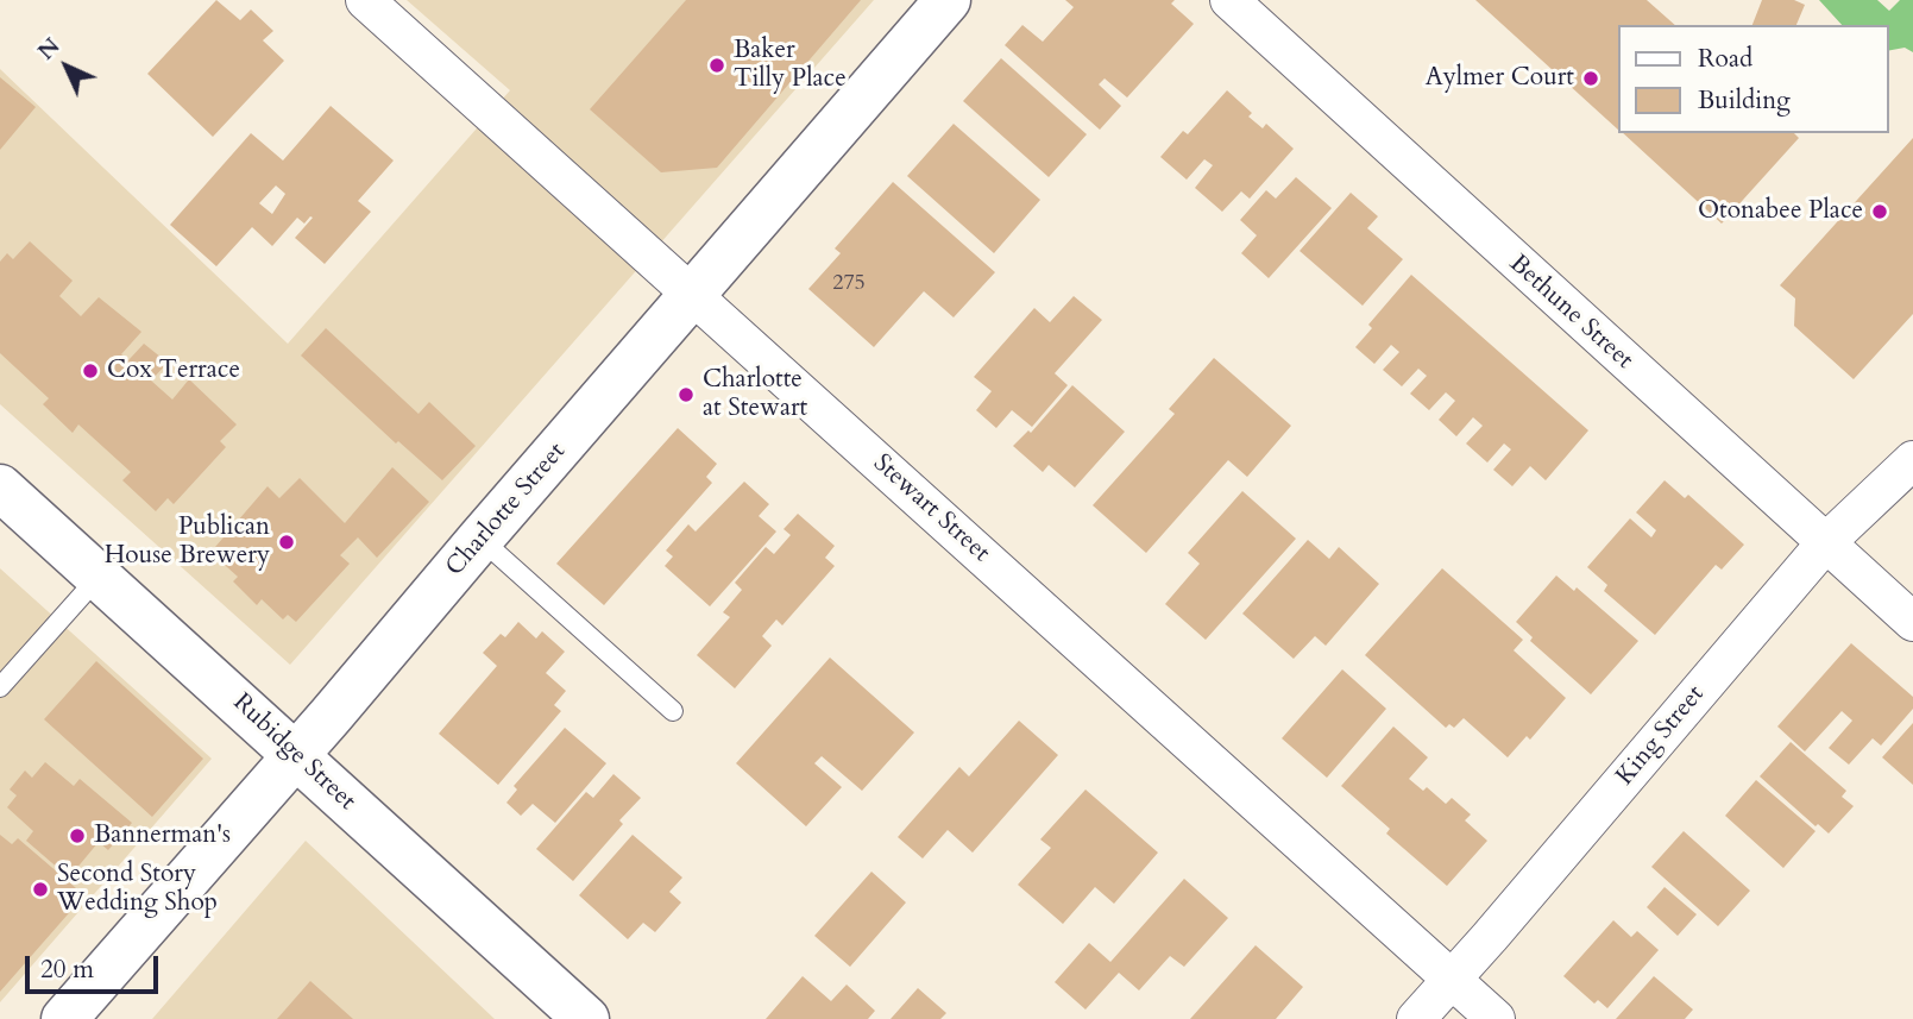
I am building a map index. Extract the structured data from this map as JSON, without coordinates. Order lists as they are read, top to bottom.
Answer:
{
  "streets": {
    "main road": ["Charlotte Street", "Rubidge Street"],
    "street": ["Bethune Street", "Stewart Street", "King Street"]
  },
  "crossings": [
    ["Bethune Street", "King Street"],
    ["Stewart Street", "Charlotte Street"],
    ["Stewart Street", "King Street"],
    ["Charlotte Street", "Rubidge Street"]
  ],
  "places": [
    "Baker Tilly Place",
    "Aylmer Court",
    "Otonabee Place",
    "Cox Terrace",
    "Charlotte at Stewart",
    "Publican House Brewery",
    "Bannerman's",
    "Second Story Wedding Shop"
  ],
  "house_numbers": ["275"],
  "legend": ["Road", "Building"],
  "scale_bar": "20 m",
  "north": "top left"
}
